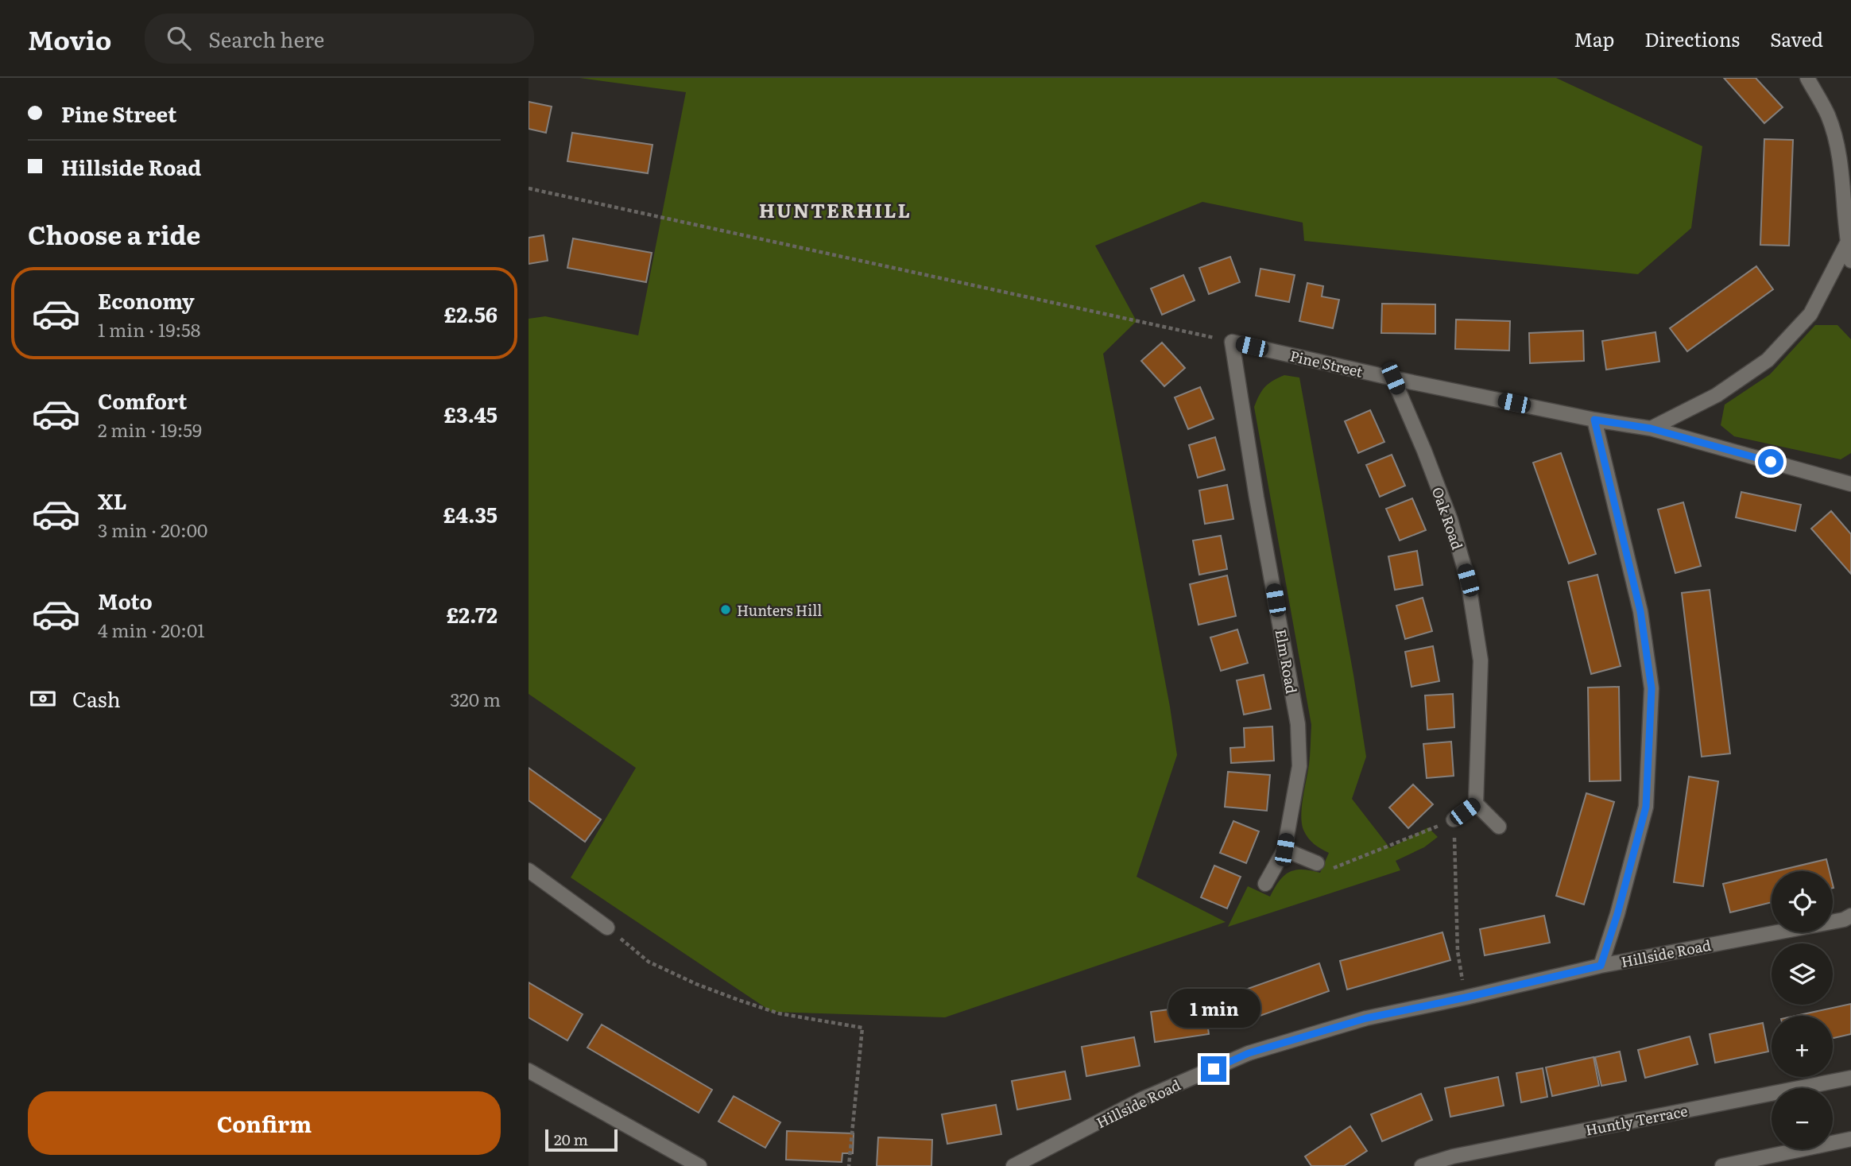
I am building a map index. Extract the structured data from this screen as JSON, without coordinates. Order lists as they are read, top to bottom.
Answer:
{
  "streets": {
    "street": [
      "Pine Street",
      "Oak Road",
      "Elm Road",
      "Hillside Road",
      "Huntly Terrace"
    ]
  },
  "crossings": [
    ["Pine Street", "Oak Road"],
    ["Pine Street", "Elm Road"]
  ],
  "districts": ["HUNTERHILL"],
  "places": ["Hunters Hill"],
  "scale_bar": "20 m",
  "page": {
    "header": "Movio",
    "search": "Search here",
    "nav": ["Map", "Directions", "Saved"],
    "banner": ["Pine Street", "Hillside Road"],
    "heading": "Choose a ride",
    "list": [
      {
        "name": "Economy",
        "note": "1 min · 19:58",
        "value": "£2.56"
      },
      {
        "name": "Comfort",
        "note": "2 min · 19:59",
        "value": "£3.45"
      },
      {
        "name": "XL",
        "note": "3 min · 20:00",
        "value": "£4.35"
      },
      {
        "name": "Moto",
        "note": "4 min · 20:01",
        "value": "£2.72"
      }
    ],
    "pay": ["Cash", "320 m"],
    "map_buttons": ["+", "−"],
    "bubble": "1 min",
    "buttons": "Confirm",
    "scale": "20 m"
  }
}
